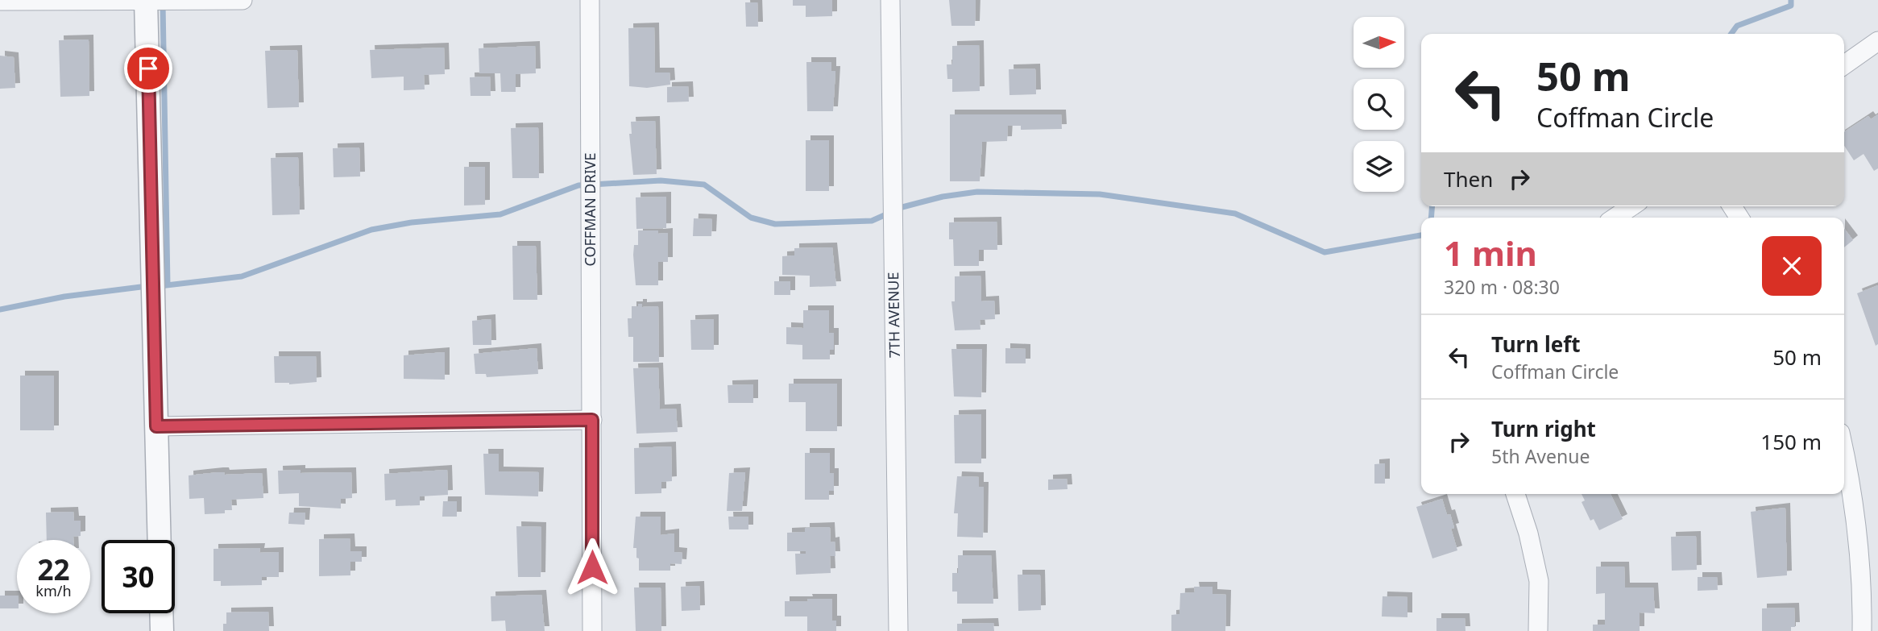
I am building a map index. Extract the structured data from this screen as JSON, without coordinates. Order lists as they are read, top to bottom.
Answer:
{
  "streets": {
    "street": ["COFFMAN DRIVE", "7TH AVENUE"]
  },
  "north": "right",
  "page": {
    "turn": ["50 m", "Coffman Circle"],
    "then": "Then",
    "heading": ["1 min", "320 m · 08:30"],
    "list": [
      {
        "name": "Turn left",
        "note": "Coffman Circle",
        "value": "50 m"
      },
      {
        "name": "Turn right",
        "note": "5th Avenue",
        "value": "150 m"
      }
    ],
    "speed": "22 km/h",
    "limit": "30"
  }
}
